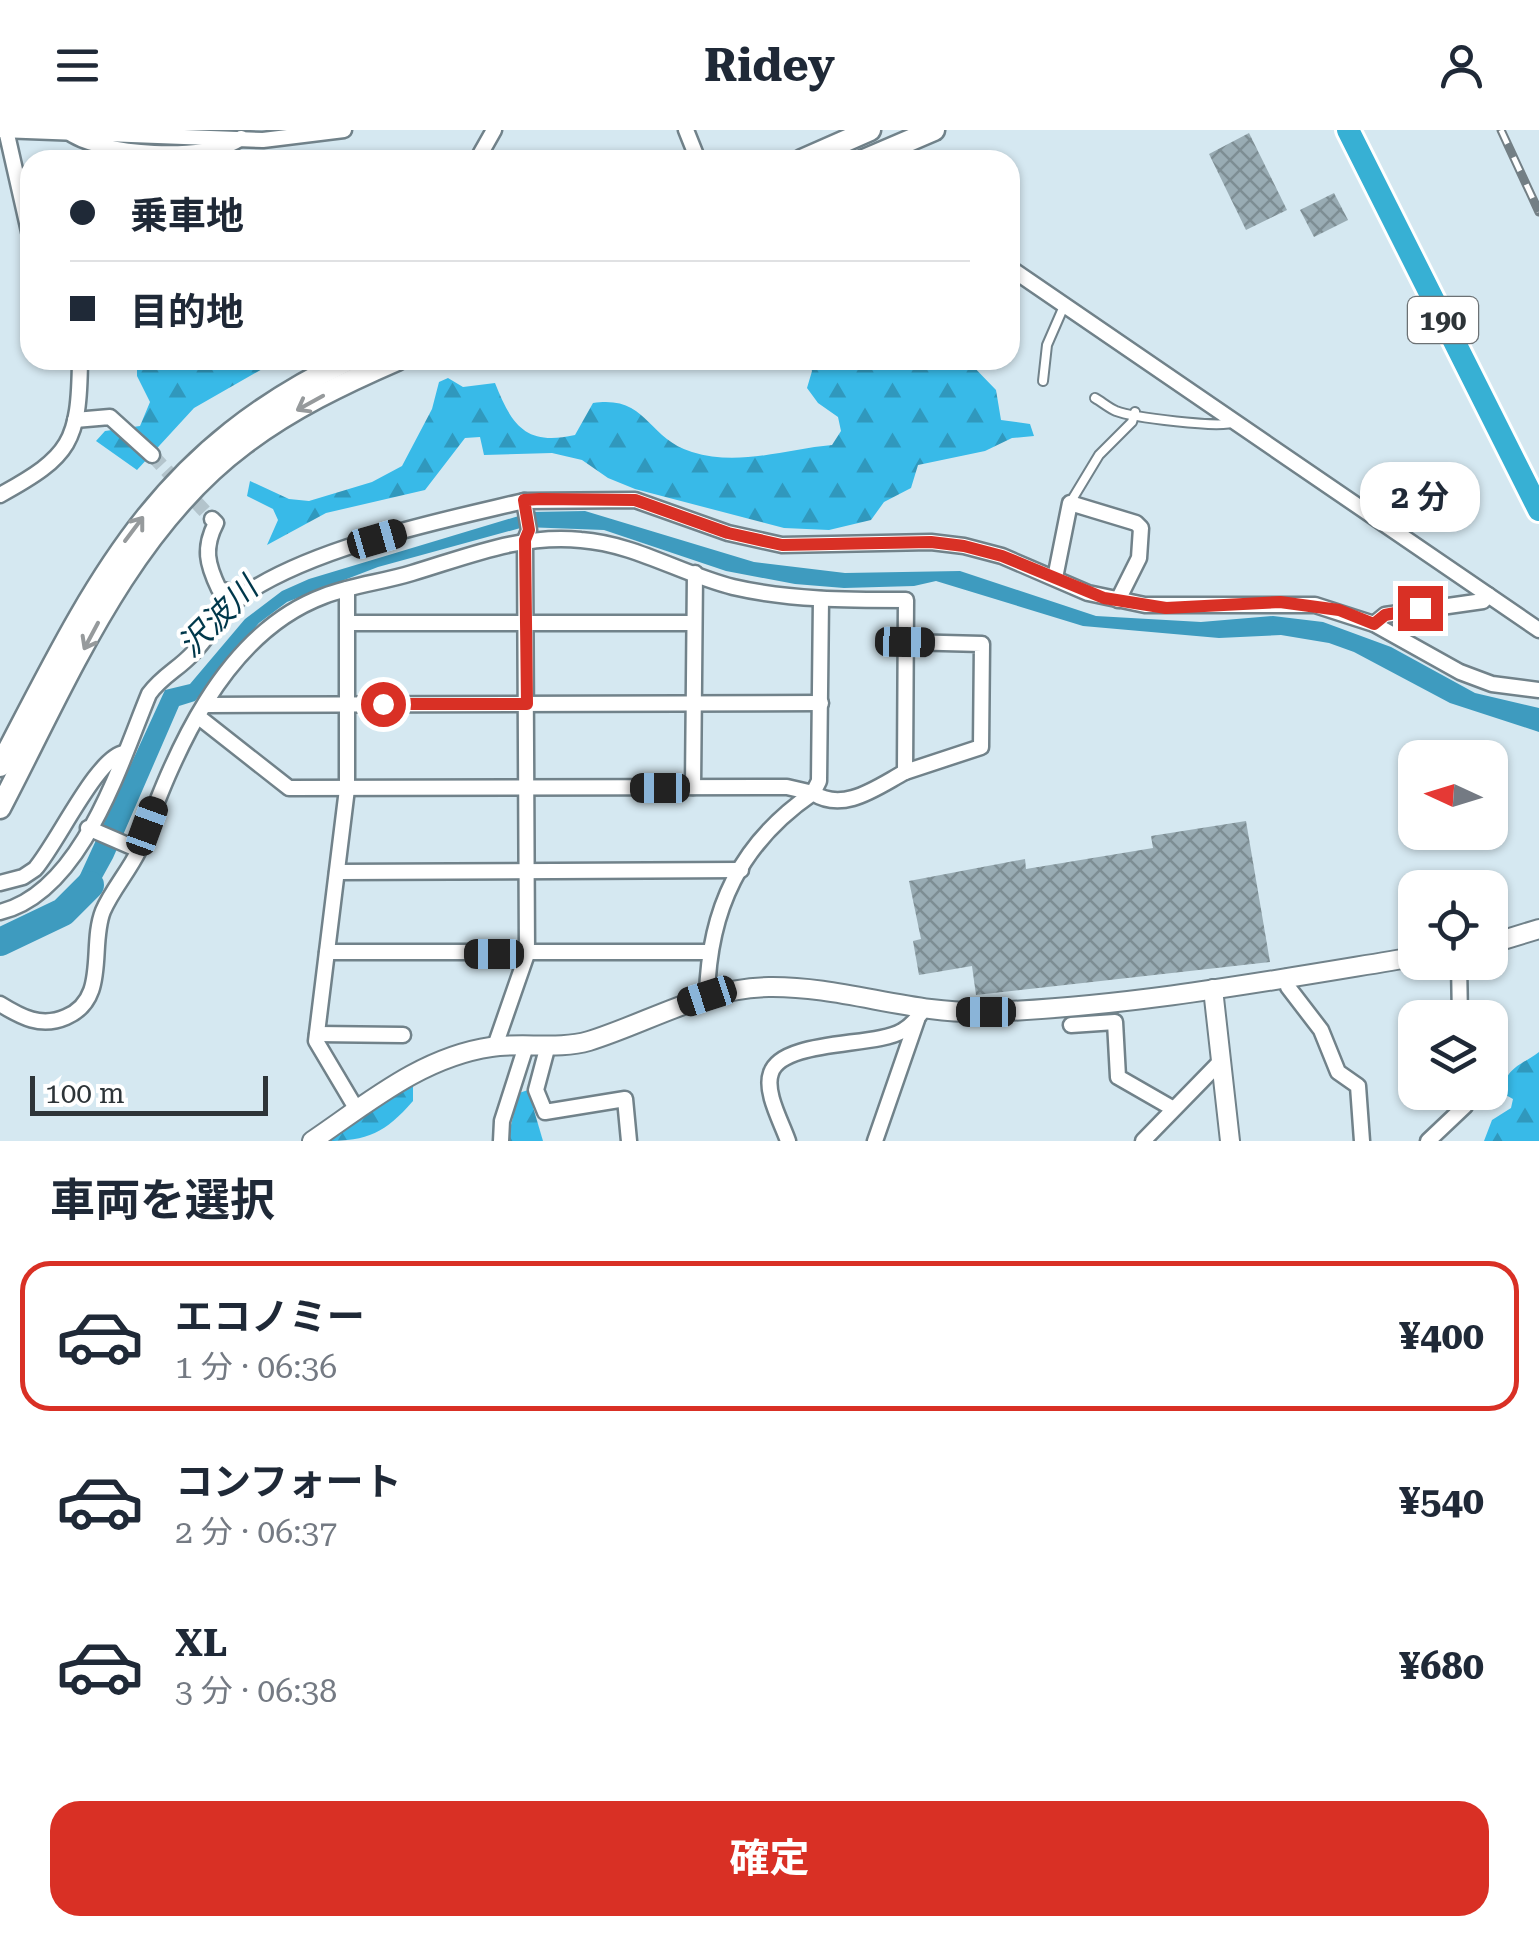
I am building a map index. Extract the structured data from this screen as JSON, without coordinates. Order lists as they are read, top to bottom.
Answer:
{
  "streets": {
    "highway": ["190"]
  },
  "water": ["沢波川"],
  "scale_bar": "100 m",
  "north": "left",
  "page": {
    "header": "Ridey",
    "banner": ["乗車地", "目的地"],
    "bubble": "2 分",
    "scale": "100 m",
    "heading": "車両を選択",
    "list": [
      {
        "name": "エコノミー",
        "note": "1 分 · 06:36",
        "value": "¥400"
      },
      {
        "name": "コンフォート",
        "note": "2 分 · 06:37",
        "value": "¥540"
      },
      {
        "name": "XL",
        "note": "3 分 · 06:38",
        "value": "¥680"
      }
    ],
    "buttons": "確定"
  }
}
